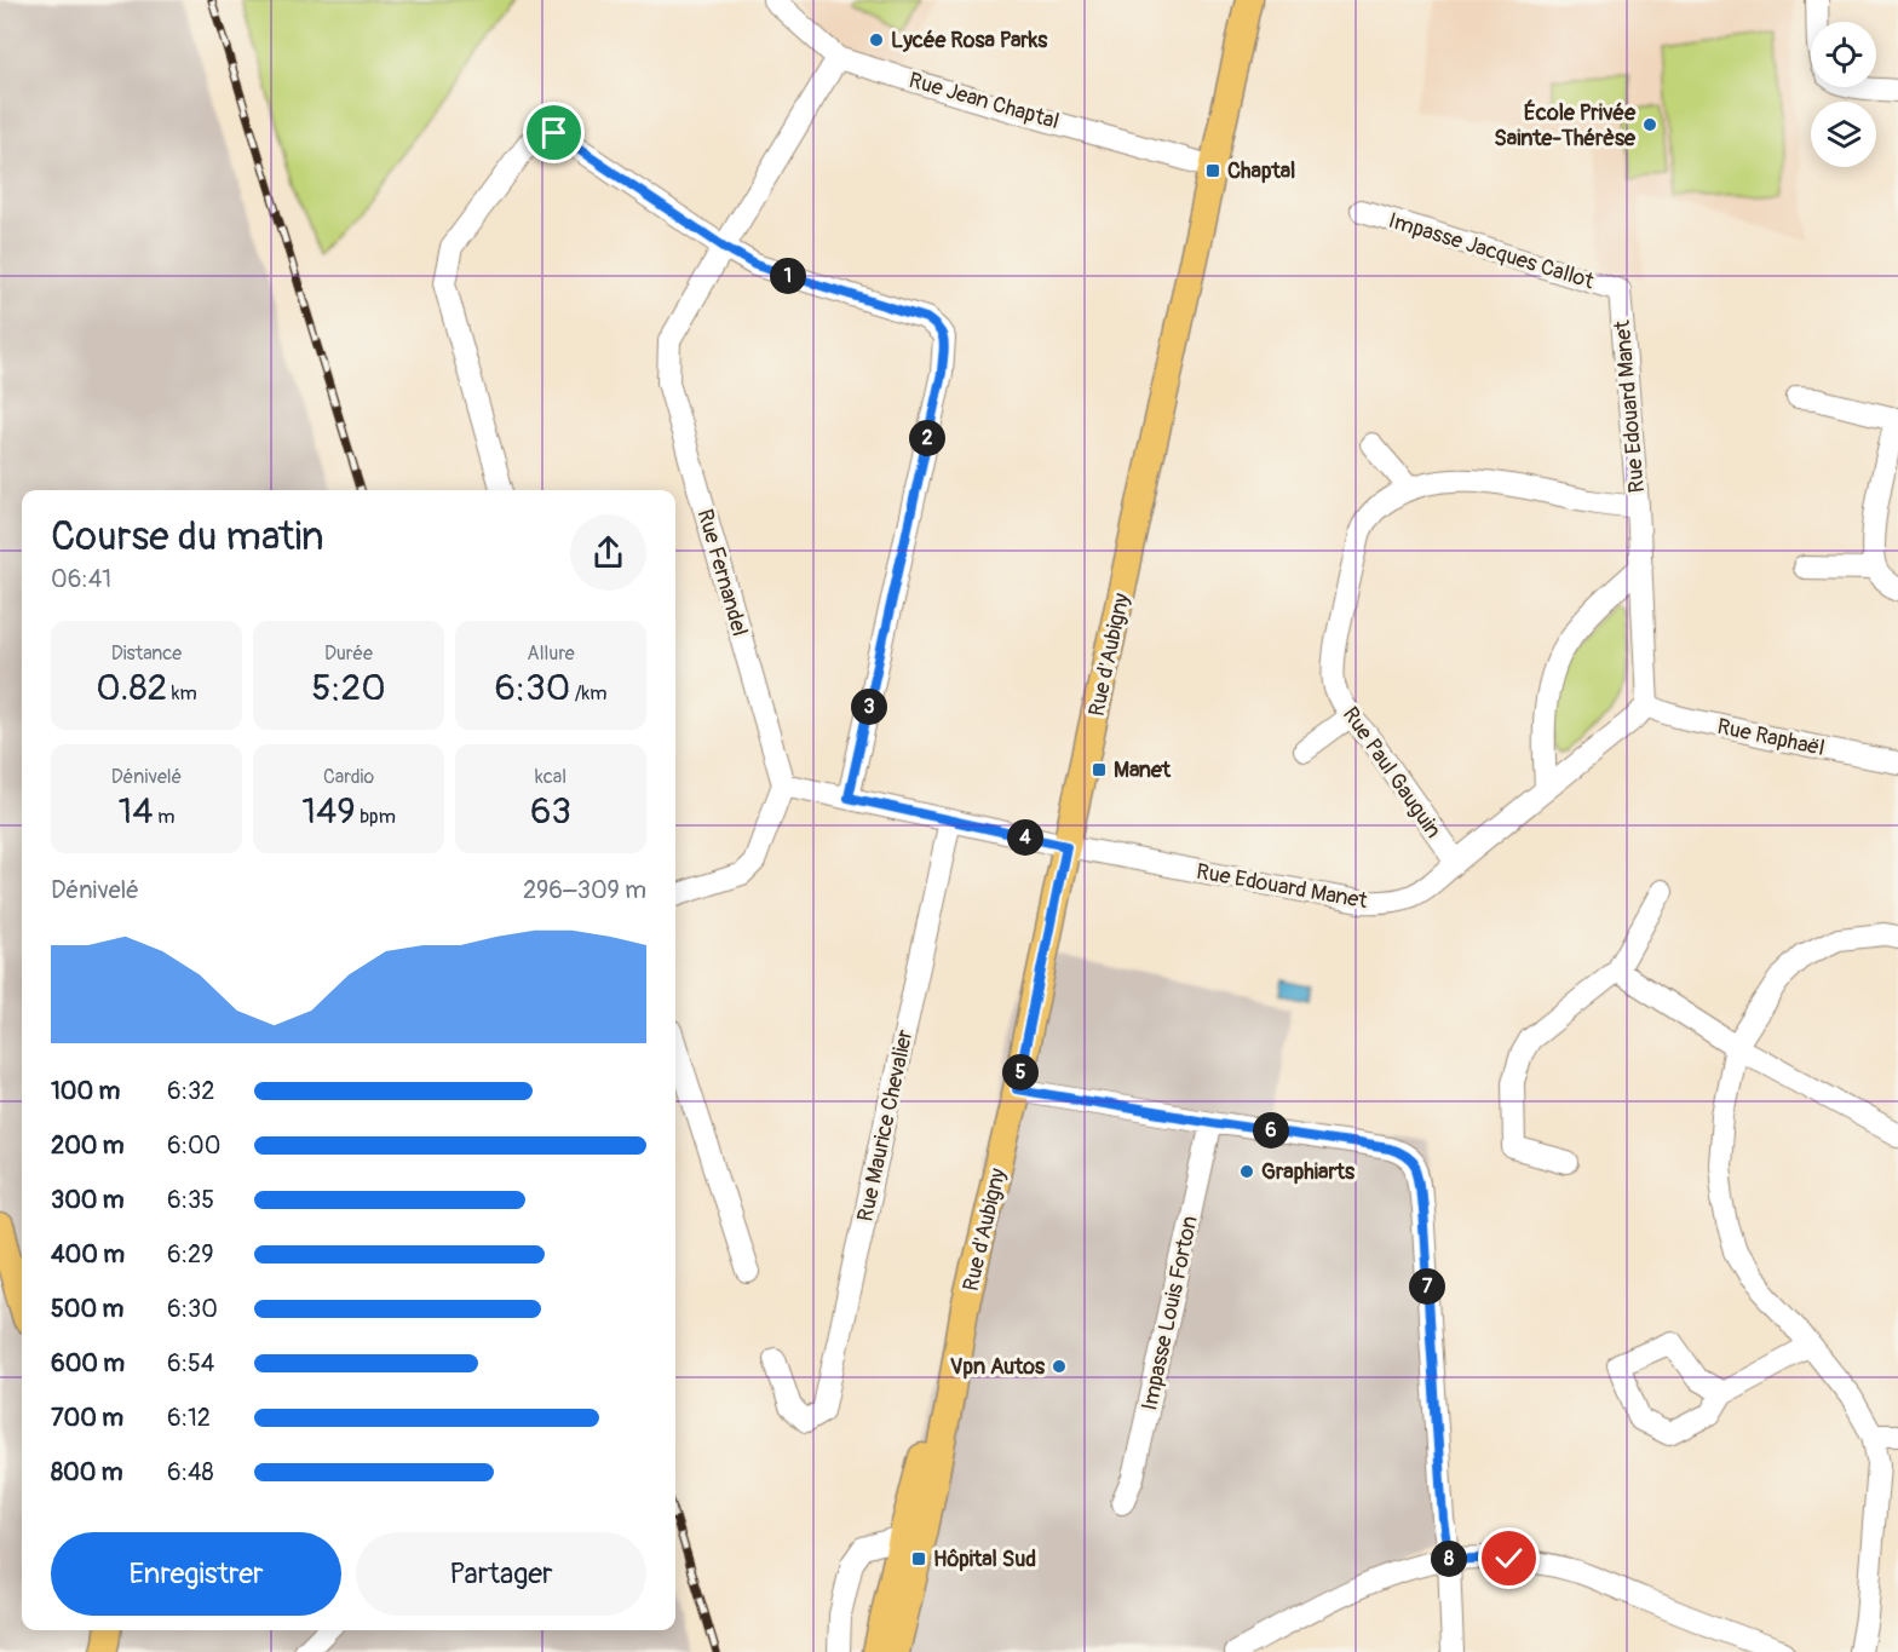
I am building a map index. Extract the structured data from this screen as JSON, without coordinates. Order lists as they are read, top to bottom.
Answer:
{
  "streets": {
    "main road": ["Rue d'Aubigny"],
    "street": [
      "Rue Jean Chaptal",
      "Impasse Jacques Callot",
      "Rue Edouard Manet",
      "Rue Fernandel",
      "Rue Raphaël",
      "Rue Paul Gauguin",
      "Rue Maurice Chevalier",
      "Impasse Louis Forton"
    ]
  },
  "crossings": [
    ["Rue Jean Chaptal", "Rue Fernandel"],
    ["Rue Jean Chaptal", "Rue d'Aubigny"],
    ["Impasse Jacques Callot", "Rue Edouard Manet"],
    ["Rue Edouard Manet", "Rue Fernandel"],
    ["Rue Edouard Manet", "Rue d'Aubigny"],
    ["Rue Edouard Manet", "Rue Raphaël"],
    ["Rue Edouard Manet", "Rue Paul Gauguin"],
    ["Rue Edouard Manet", "Rue Maurice Chevalier"]
  ],
  "places": {
    "other": [
      "Lycée Rosa Parks",
      "École Privée Sainte-Thérèse",
      "Graphiarts",
      "Vpn Autos"
    ],
    "transit": ["Chaptal", "Manet", "Hôpital Sud"]
  },
  "page": {
    "pins": [
      "1",
      "2",
      "3",
      "4",
      "5",
      "6",
      "7",
      "8"
    ],
    "heading": ["Course du matin", "06:41"],
    "stats": [
      ["Distance", "0.82 km"],
      ["Durée", "5:20"],
      ["Allure", "6:30 /km"],
      ["Dénivelé", "14 m"],
      ["Cardio", "149 bpm"],
      ["kcal", "63"]
    ],
    "chart": ["Dénivelé", "296–309 m"],
    "list": [
      {
        "name": "100 m",
        "note": "6:32"
      },
      {
        "name": "200 m",
        "note": "6:00"
      },
      {
        "name": "300 m",
        "note": "6:35"
      },
      {
        "name": "400 m",
        "note": "6:29"
      },
      {
        "name": "500 m",
        "note": "6:30"
      },
      {
        "name": "600 m",
        "note": "6:54"
      },
      {
        "name": "700 m",
        "note": "6:12"
      },
      {
        "name": "800 m",
        "note": "6:48"
      }
    ],
    "buttons": ["Enregistrer", "Partager"]
  }
}
